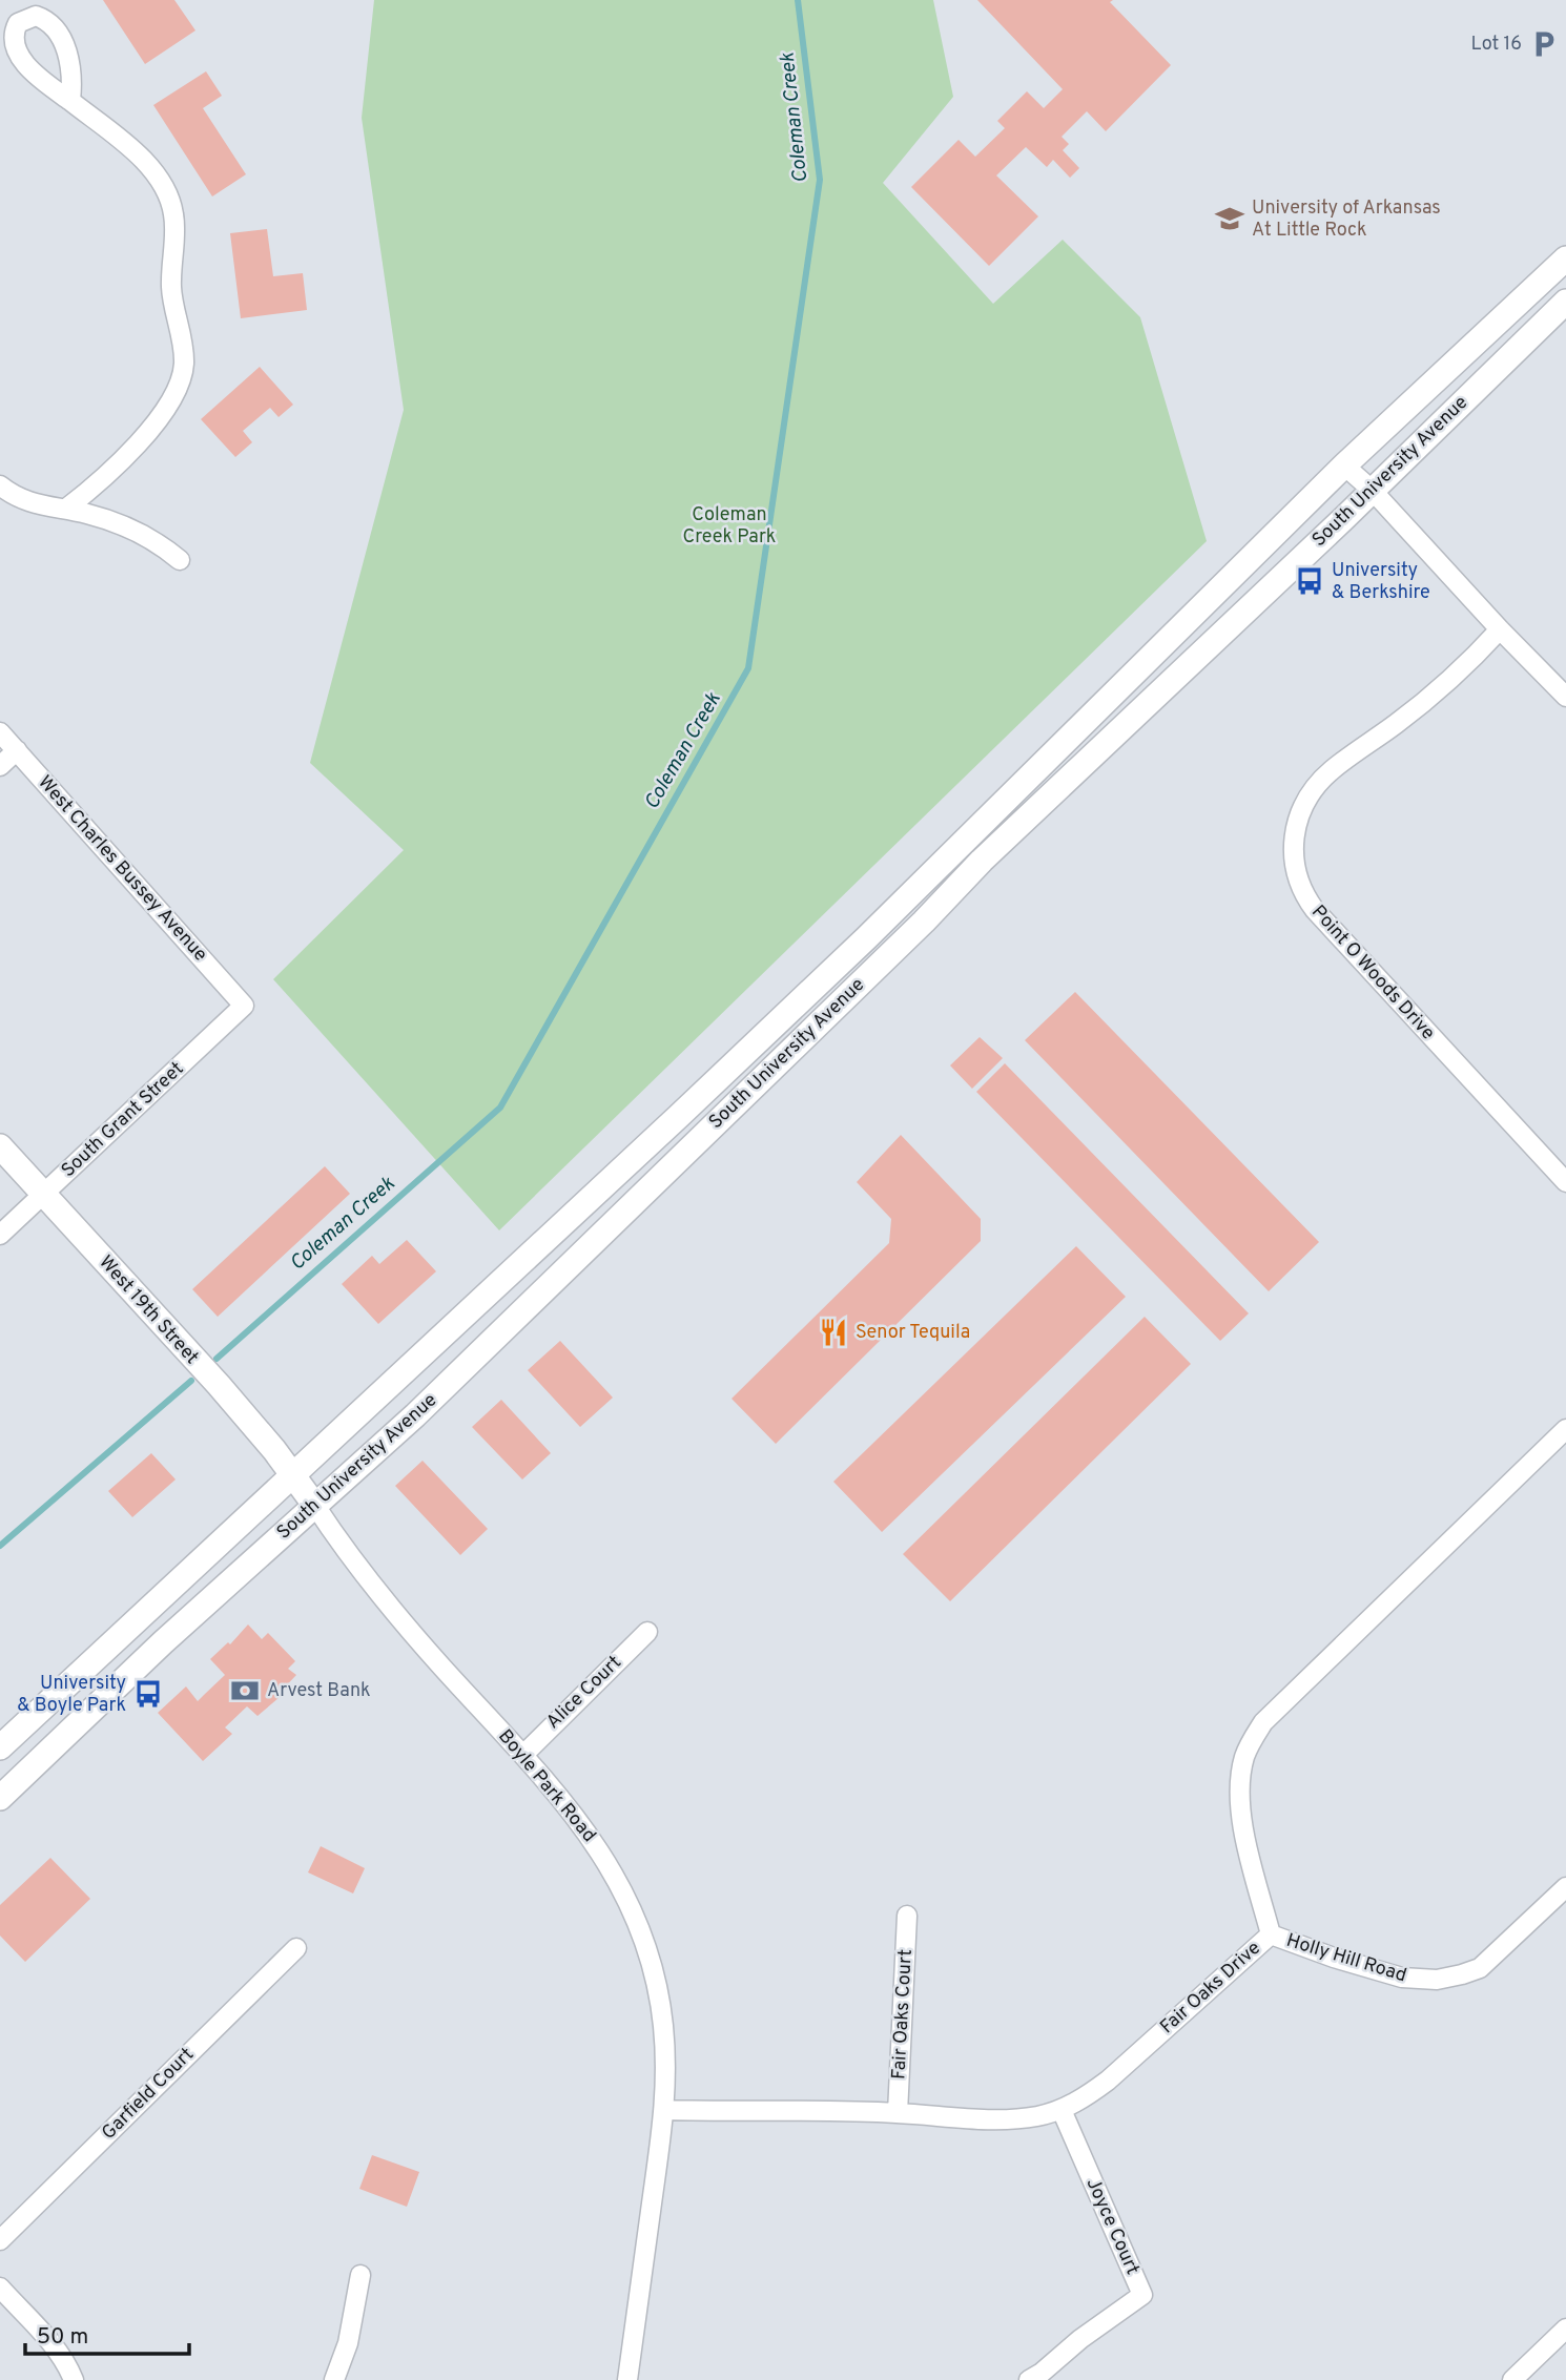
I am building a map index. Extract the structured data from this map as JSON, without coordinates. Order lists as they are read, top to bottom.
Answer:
{
  "streets": {
    "main road": ["South University Avenue", "West 19th Street"],
    "street": [
      "West Charles Bussey Avenue",
      "Point O Woods Drive",
      "South Grant Street",
      "Alice Court",
      "Boyle Park Road",
      "Holly Hill Road",
      "Fair Oaks Drive",
      "Fair Oaks Court",
      "Garfield Court",
      "Joyce Court"
    ]
  },
  "crossings": [
    ["South University Avenue", "West 19th Street"],
    ["South University Avenue", "Boyle Park Road"],
    ["West Charles Bussey Avenue", "South Grant Street"],
    ["South Grant Street", "West 19th Street"],
    ["West 19th Street", "Boyle Park Road"],
    ["Alice Court", "Boyle Park Road"],
    ["Boyle Park Road", "Fair Oaks Drive"],
    ["Holly Hill Road", "Fair Oaks Drive"],
    ["Fair Oaks Drive", "Fair Oaks Court"],
    ["Fair Oaks Drive", "Joyce Court"]
  ],
  "water": ["Coleman Creek"],
  "parks": ["Coleman Creek Park"],
  "places": {
    "parking": ["Lot 16"],
    "school or university": ["University of Arkansas At Little Rock"],
    "bus stop": ["University & Berkshire", "University & Boyle Park"],
    "restaurant": ["Senor Tequila"],
    "bank": ["Arvest Bank"]
  },
  "scale_bar": "50 m"
}
